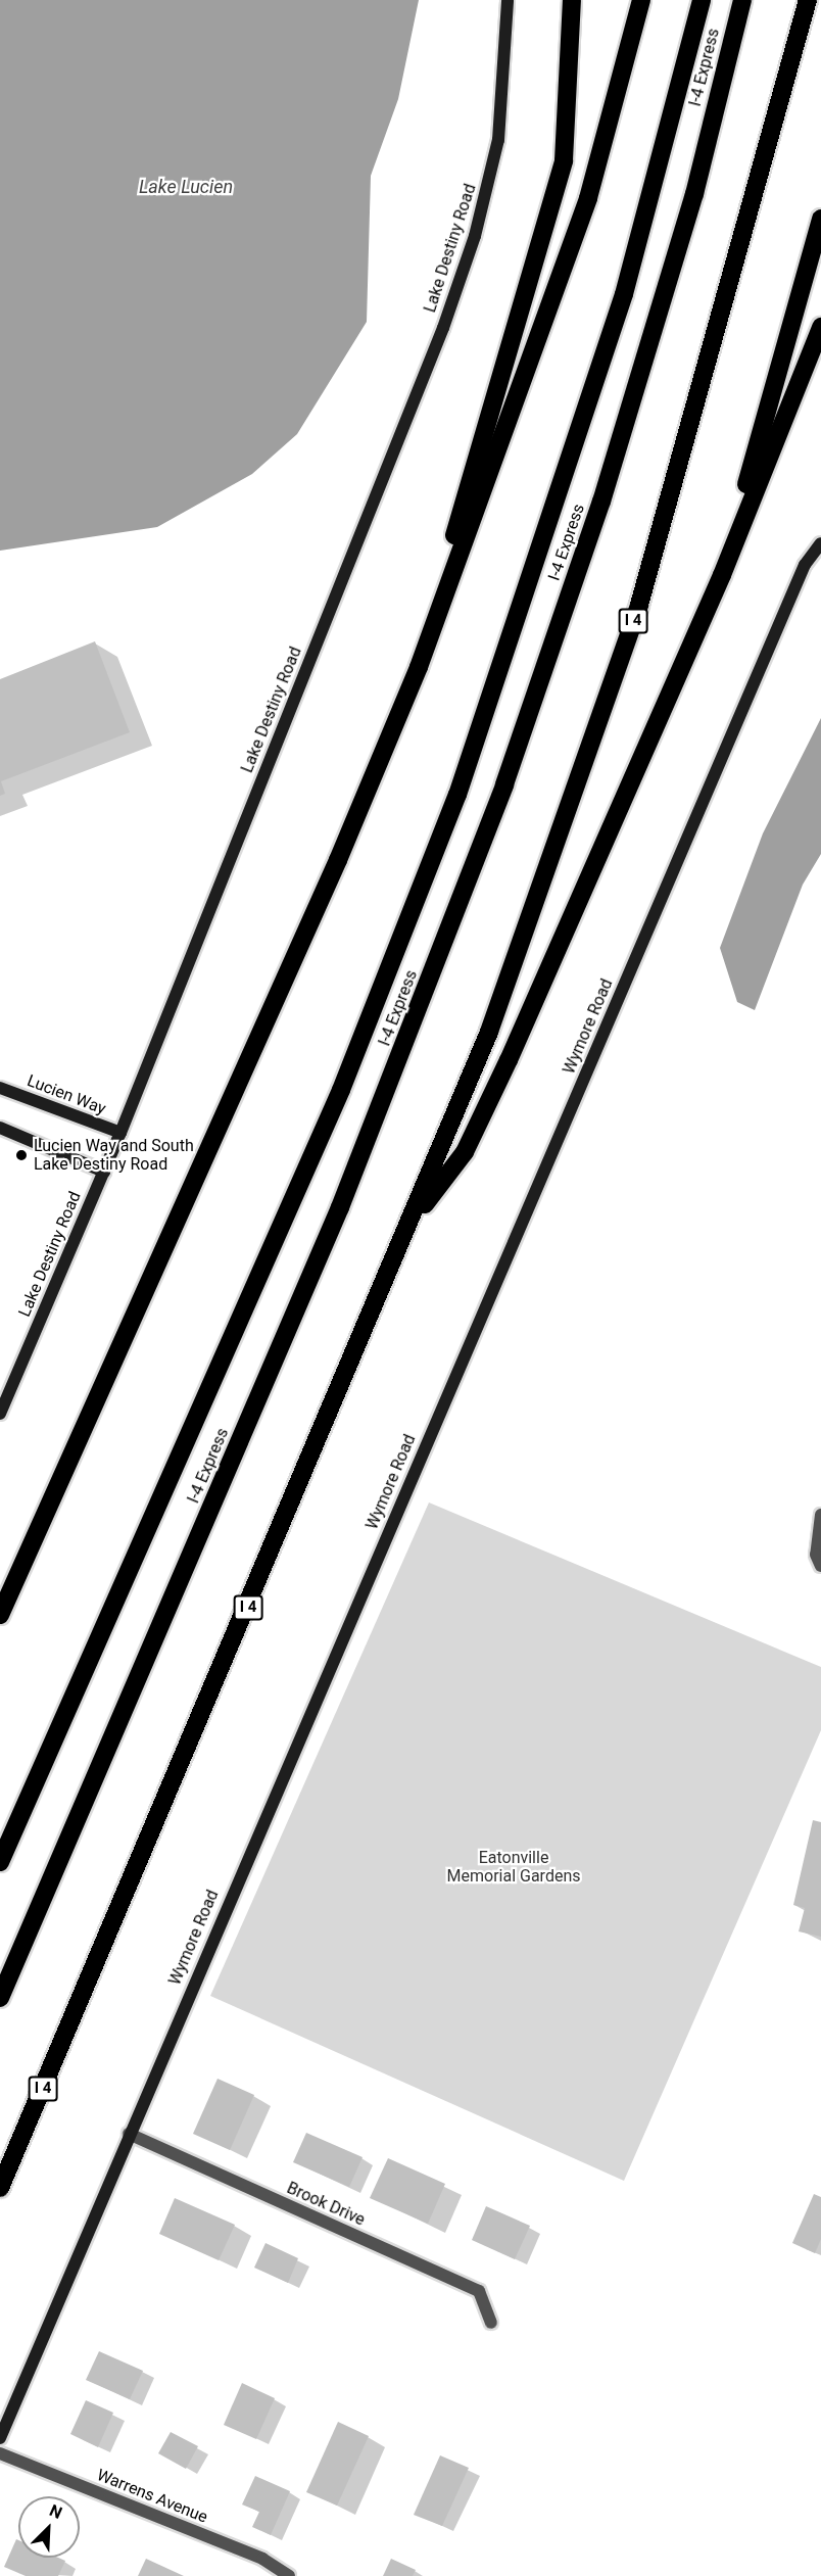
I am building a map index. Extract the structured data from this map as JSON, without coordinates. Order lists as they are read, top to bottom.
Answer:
{
  "streets": {
    "highway": ["I-4 Express", "I 4"],
    "main road": ["Lake Destiny Road", "Wymore Road", "Lucien Way"],
    "street": ["Brook Drive", "Warrens Avenue"]
  },
  "crossings": [
    ["Lake Destiny Road", "Lucien Way"],
    ["Wymore Road", "Brook Drive"]
  ],
  "water": ["Lake Lucien"],
  "parks": ["Eatonville Memorial Gardens"],
  "places": ["Lucien Way and South Lake Destiny Road"],
  "north": "top right"
}
